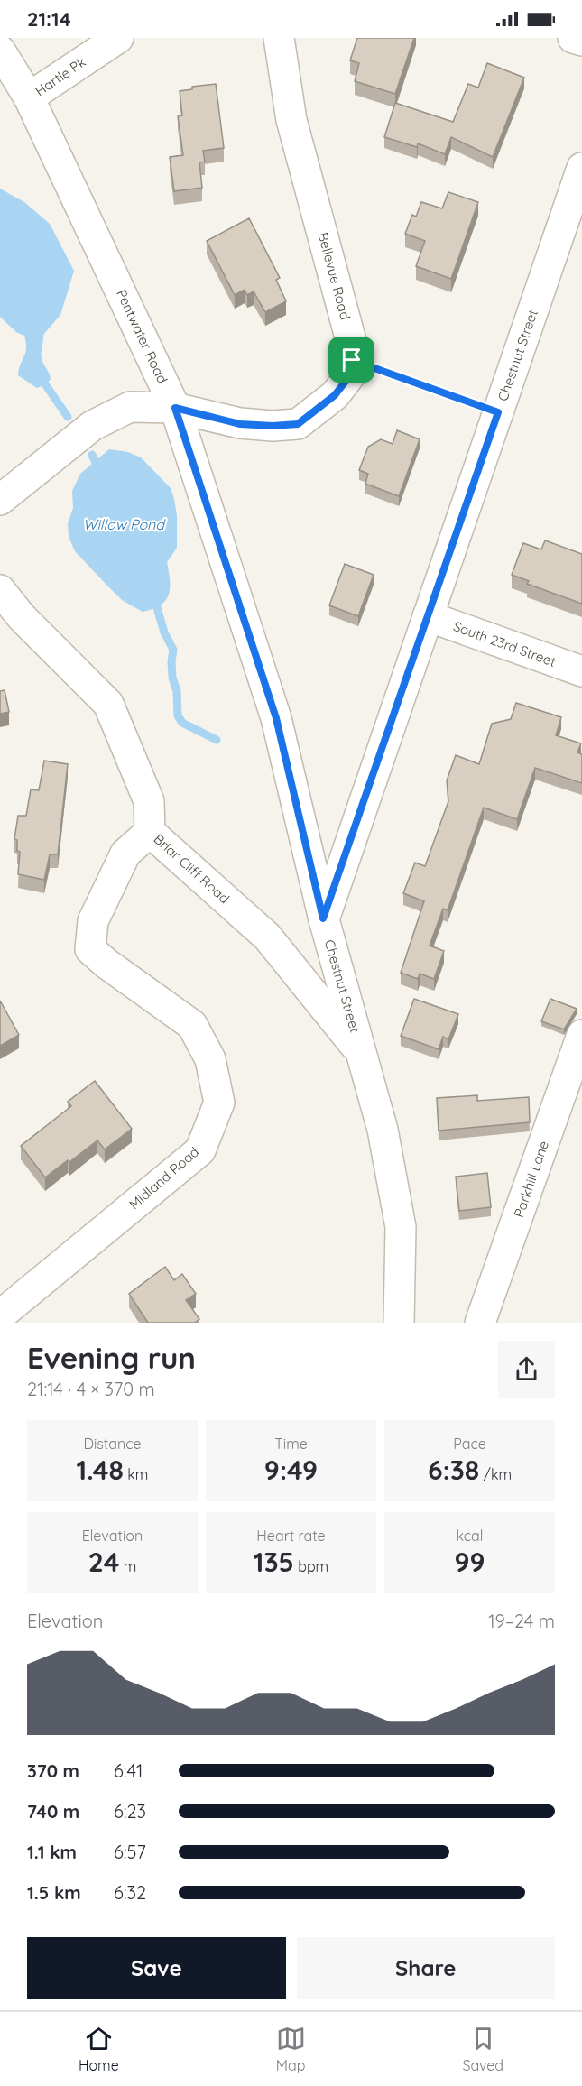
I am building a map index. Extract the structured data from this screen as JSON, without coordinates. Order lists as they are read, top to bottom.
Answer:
{
  "streets": {
    "street": [
      "Hartle Pk",
      "Bellevue Road",
      "Pentwater Road",
      "Chestnut Street",
      "South 23rd Street",
      "Briar Cliff Road",
      "Midland Road",
      "Parkhill Lane"
    ]
  },
  "crossings": [
    ["Hartle Pk", "Pentwater Road"],
    ["Bellevue Road", "Pentwater Road"],
    ["Pentwater Road", "Chestnut Street"],
    ["Chestnut Street", "South 23rd Street"],
    ["Chestnut Street", "Briar Cliff Road"],
    ["Briar Cliff Road", "Midland Road"]
  ],
  "water": ["Willow Pond"],
  "page": {
    "status": "21:14",
    "heading": ["Evening run", "21:14 · 4 × 370 m"],
    "stats": [
      ["Distance", "1.48 km"],
      ["Time", "9:49"],
      ["Pace", "6:38 /km"],
      ["Elevation", "24 m"],
      ["Heart rate", "135 bpm"],
      ["kcal", "99"]
    ],
    "chart": ["Elevation", "19–24 m"],
    "list": [
      {
        "name": "370 m",
        "note": "6:41"
      },
      {
        "name": "740 m",
        "note": "6:23"
      },
      {
        "name": "1.1 km",
        "note": "6:57"
      },
      {
        "name": "1.5 km",
        "note": "6:32"
      }
    ],
    "buttons": ["Save", "Share"],
    "tabs": ["Home", "Map", "Saved"]
  }
}
